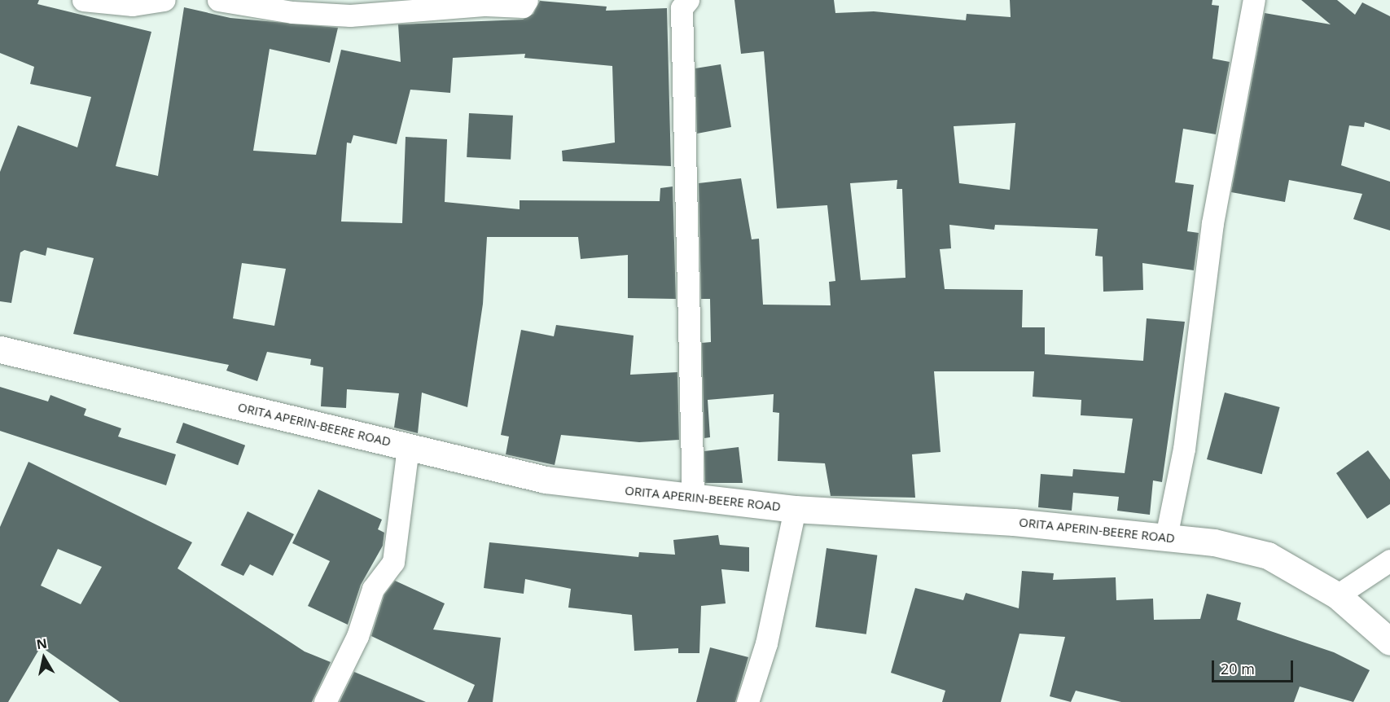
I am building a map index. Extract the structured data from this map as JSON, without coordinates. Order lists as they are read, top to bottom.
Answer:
{
  "streets": {
    "main road": ["ORITA APERIN-BEERE ROAD"]
  },
  "scale_bar": "20 m",
  "north": "top"
}
